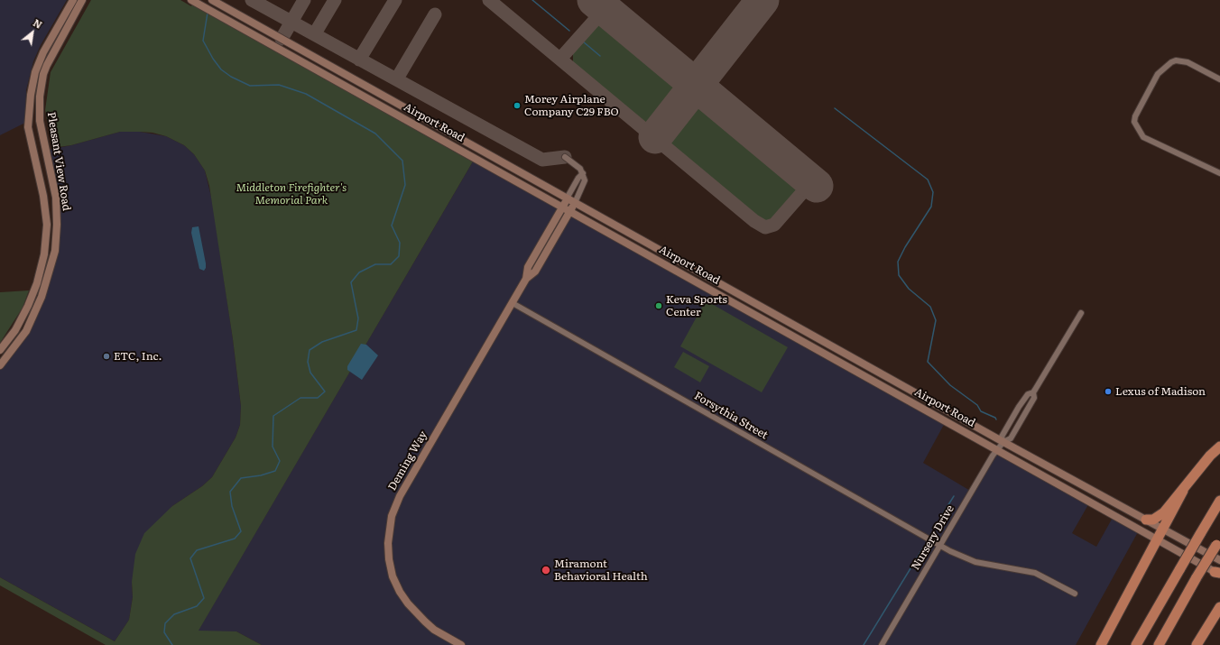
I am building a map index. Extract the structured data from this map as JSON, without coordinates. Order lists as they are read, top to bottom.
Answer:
{
  "streets": {
    "street": [
      "Airport Road",
      "Pleasant View Road",
      "Forsythia Street",
      "Deming Way",
      "Nursery Drive"
    ]
  },
  "crossings": [
    ["Airport Road", "Deming Way"],
    ["Airport Road", "Nursery Drive"],
    ["Forsythia Street", "Deming Way"],
    ["Forsythia Street", "Nursery Drive"]
  ],
  "parks": ["Middleton Firefighter's Memorial Park"],
  "places": [
    "Morey Airplane Company C29 FBO",
    "Keva Sports Center",
    "ETC, Inc.",
    "Lexus of Madison",
    "Miramont Behavioral Health"
  ],
  "north": "top right"
}
